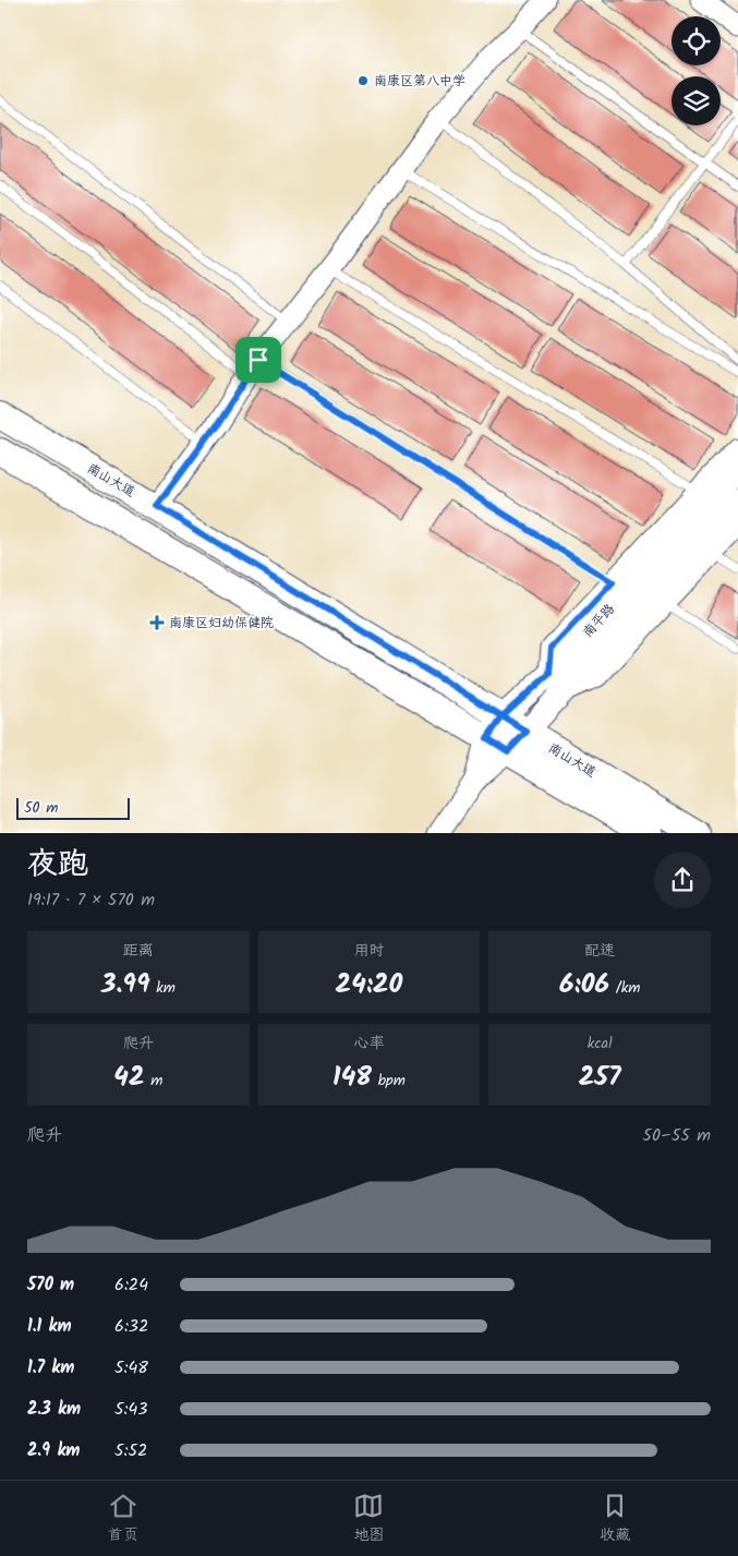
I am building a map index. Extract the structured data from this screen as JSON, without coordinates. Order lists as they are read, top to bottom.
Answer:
{
  "streets": {
    "main road": ["南山大道", "南平路"]
  },
  "crossings": [
    ["南山大道", "南平路"]
  ],
  "places": {
    "other": ["南康区第八中学"],
    "health": ["南康区妇幼保健院"]
  },
  "scale_bar": "50 m",
  "page": {
    "scale": "50 m",
    "heading": ["夜跑", "19:17 · 7 × 570 m"],
    "stats": [
      ["距离", "3.99 km"],
      ["用时", "24:20"],
      ["配速", "6:06 /km"],
      ["爬升", "42 m"],
      ["心率", "148 bpm"],
      ["kcal", "257"]
    ],
    "chart": ["爬升", "50–55 m"],
    "list": [
      {
        "name": "570 m",
        "note": "6:24"
      },
      {
        "name": "1.1 km",
        "note": "6:32"
      },
      {
        "name": "1.7 km",
        "note": "5:48"
      },
      {
        "name": "2.3 km",
        "note": "5:43"
      },
      {
        "name": "2.9 km",
        "note": "5:52"
      }
    ],
    "tabs": ["首页", "地图", "收藏"]
  }
}
